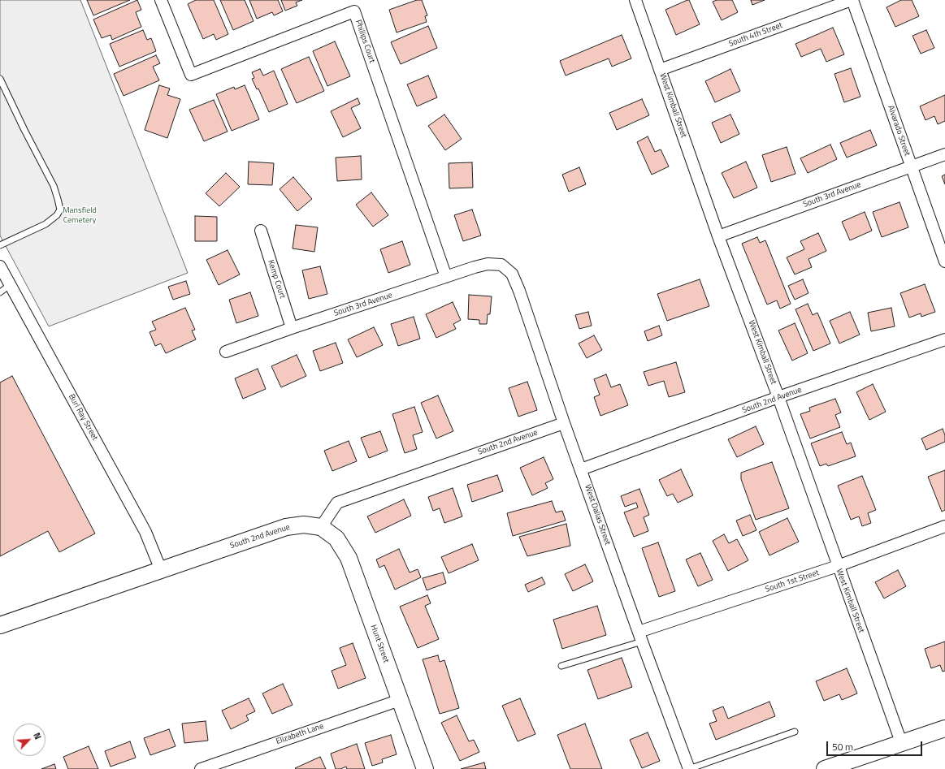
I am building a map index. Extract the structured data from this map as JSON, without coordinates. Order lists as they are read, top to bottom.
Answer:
{
  "streets": {
    "street": [
      "South 4th Street",
      "Phillips Court",
      "West Kimball Street",
      "Alvarado Street",
      "South 3rd Avenue",
      "Kemp Court",
      "South 2nd Avenue",
      "Burl Ray Street",
      "West Dallas Street",
      "South 1st Street",
      "Hunt Street",
      "Elizabeth Lane"
    ]
  },
  "crossings": [
    ["South 4th Street", "West Kimball Street"],
    ["South 4th Street", "Alvarado Street"],
    ["Phillips Court", "South 3rd Avenue"],
    ["West Kimball Street", "South 3rd Avenue"],
    ["West Kimball Street", "South 2nd Avenue"],
    ["West Kimball Street", "South 1st Street"],
    ["Alvarado Street", "South 3rd Avenue"],
    ["South 3rd Avenue", "Kemp Court"],
    ["South 3rd Avenue", "West Dallas Street"],
    ["South 2nd Avenue", "Burl Ray Street"],
    ["South 2nd Avenue", "West Dallas Street"],
    ["South 2nd Avenue", "Hunt Street"],
    ["West Dallas Street", "South 1st Street"],
    ["Hunt Street", "Elizabeth Lane"]
  ],
  "parks": ["Mansfield Cemetery"],
  "scale_bar": "50 m",
  "north": "top right"
}
